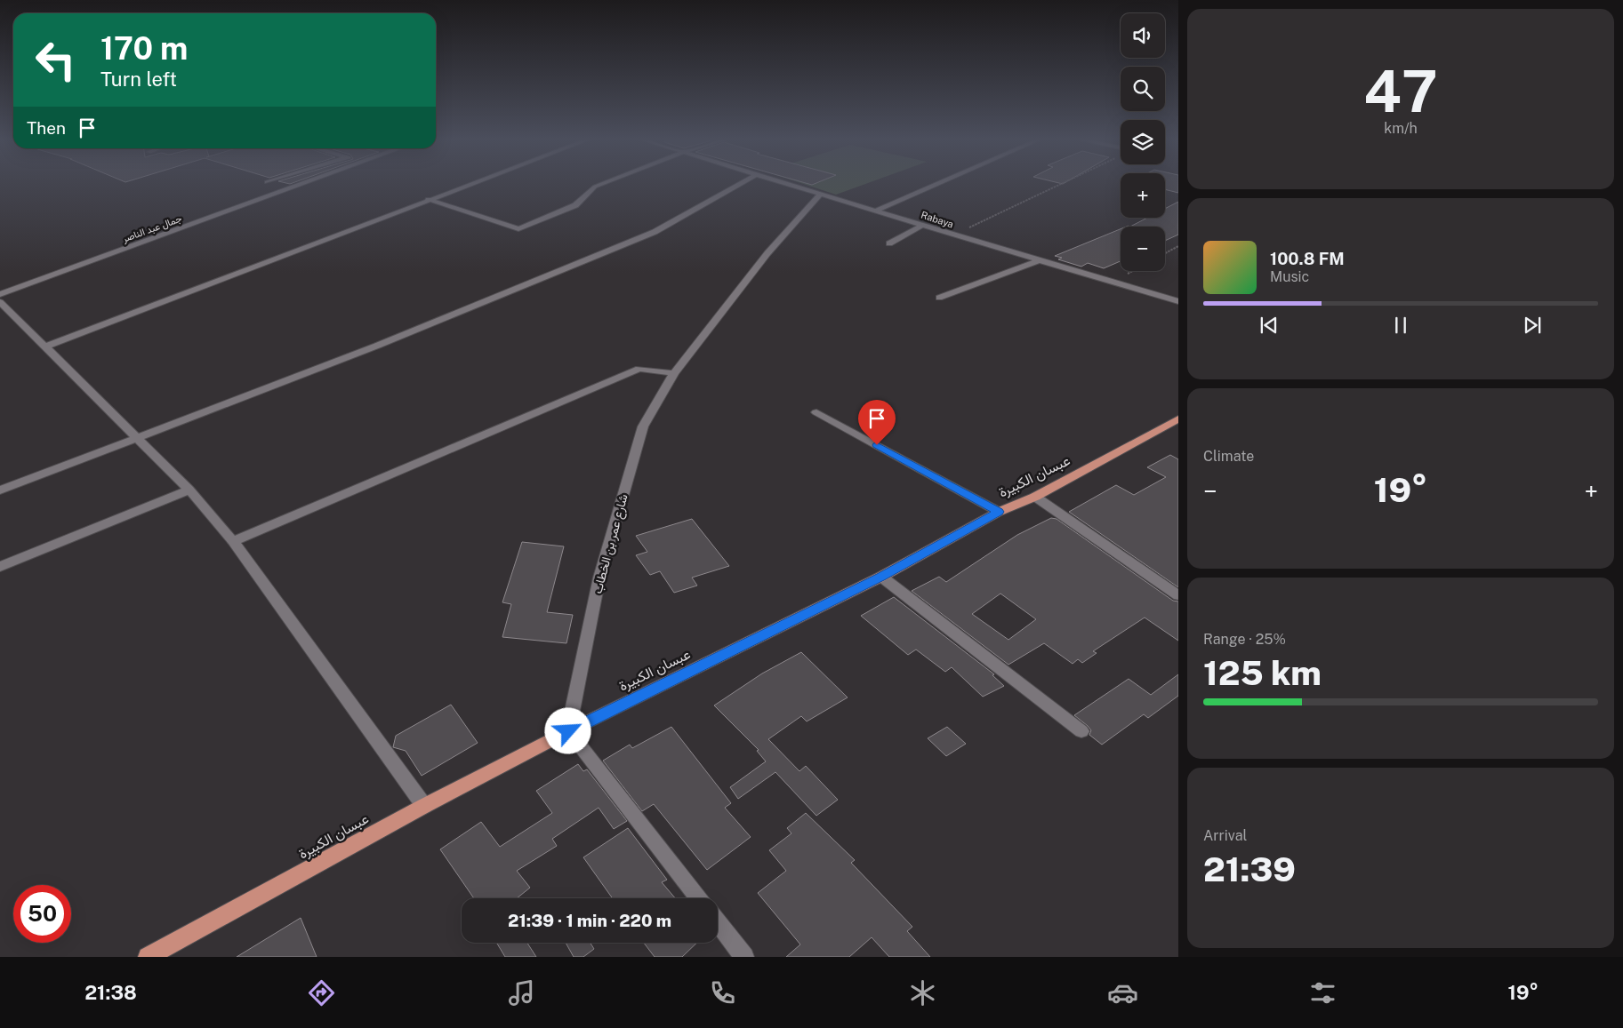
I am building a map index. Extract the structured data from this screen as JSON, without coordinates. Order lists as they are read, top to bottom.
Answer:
{
  "streets": {
    "main road": ["عبسان الكبيرة"],
    "street": ["Rabaya", "جمال عبد الناصر", "شارع عمر بن الخطاب"]
  },
  "crossings": [
    ["Rabaya", "شارع عمر بن الخطاب"],
    ["عبسان الكبيرة", "شارع عمر بن الخطاب"]
  ],
  "page": {
    "tile": [
      ["47", "km/h"],
      "Climate",
      ["Range · 25%", "125 km"],
      ["Arrival", "21:39"]
    ],
    "map_buttons": ["+", "−"],
    "turn": ["170 m", "Turn left"],
    "then": "Then",
    "song": ["100.8 FM", "Music"],
    "heat": ["−", "19°", "+"],
    "limit": "50",
    "trip": "21:39 · 1 min · 220 m",
    "tabs": ["21:38", "19°"]
  }
}
